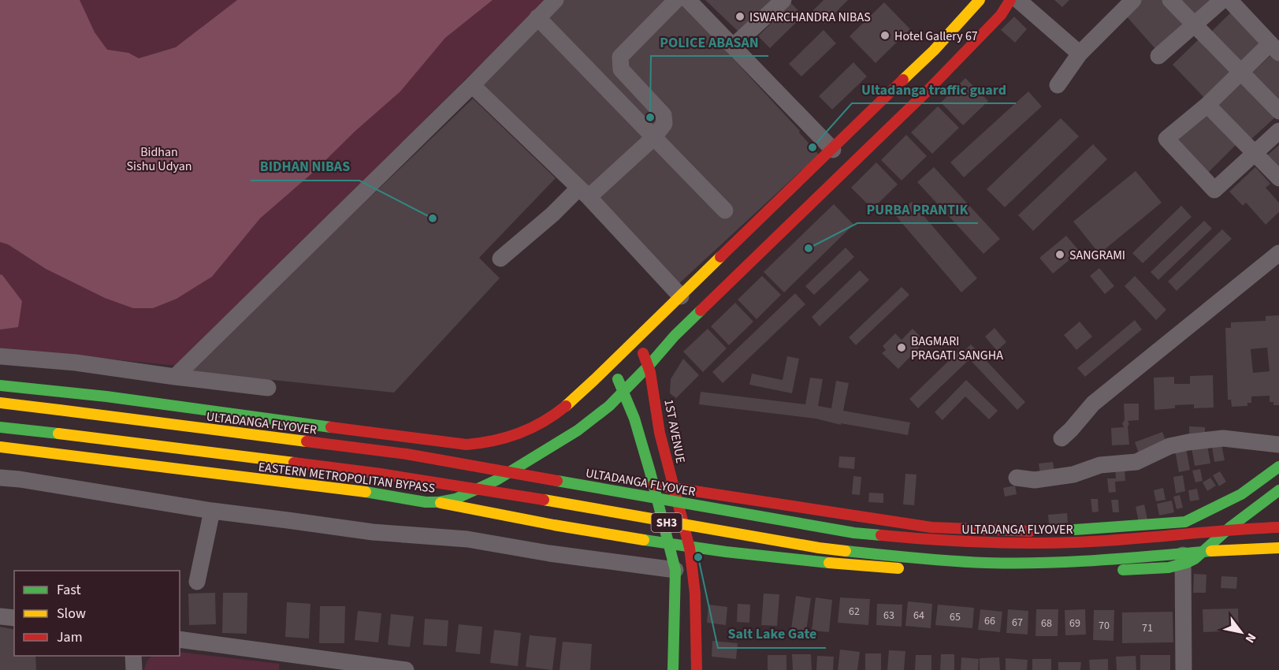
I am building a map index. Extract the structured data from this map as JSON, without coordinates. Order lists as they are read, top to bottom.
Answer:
{
  "streets": {
    "main road": [
      "ULTADANGA FLYOVER",
      "1ST AVENUE",
      "EASTERN METROPOLITAN BYPASS",
      "SH3"
    ]
  },
  "crossings": [
    ["1ST AVENUE", "EASTERN METROPOLITAN BYPASS"]
  ],
  "parks": ["Bidhan Sishu Udyan"],
  "places": [
    "ISWARCHANDRA NIBAS",
    "Hotel Gallery 67",
    "POLICE ABASAN",
    "Ultadanga traffic guard",
    "BIDHAN NIBAS",
    "PURBA PRANTIK",
    "SANGRAMI",
    "BAGMARI PRAGATI SANGHA",
    "Salt Lake Gate"
  ],
  "house_numbers": [
    "62",
    "63",
    "64",
    "65",
    "66",
    "67",
    "68",
    "69",
    "70",
    "71"
  ],
  "legend": ["Fast", "Slow", "Jam"],
  "north": "bottom right"
}
